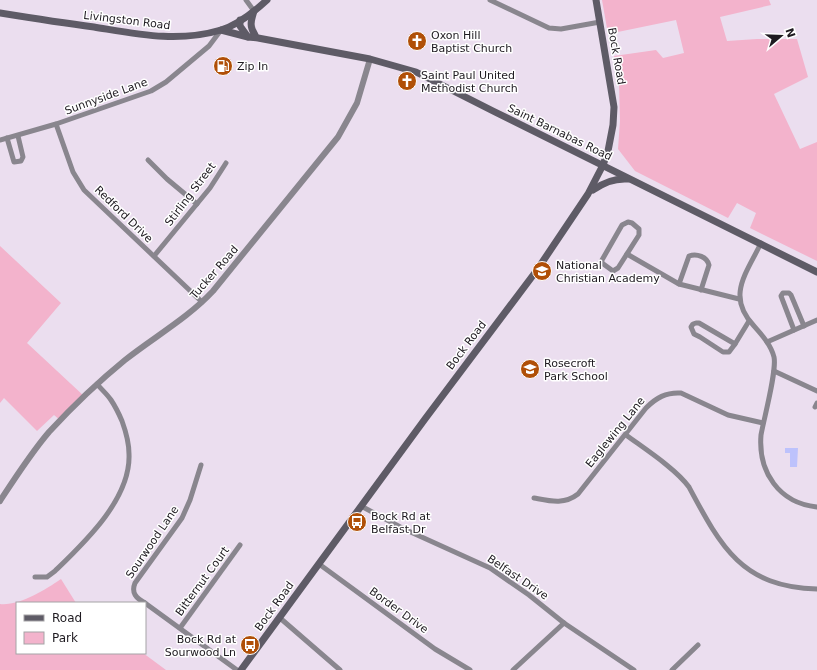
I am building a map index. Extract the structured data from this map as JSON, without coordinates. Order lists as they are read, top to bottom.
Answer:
{
  "streets": {
    "main road": ["Livingston Road", "Bock Road", "Saint Barnabas Road"],
    "street": [
      "Sunnyside Lane",
      "Stirling Street",
      "Redford Drive",
      "Tucker Road",
      "Eaglewing Lane",
      "Sourwood Lane",
      "Belfast Drive",
      "Bitternut Court",
      "Border Drive"
    ]
  },
  "crossings": [
    ["Livingston Road", "Sunnyside Lane"],
    ["Livingston Road", "Saint Barnabas Road"],
    ["Bock Road", "Saint Barnabas Road"],
    ["Bock Road", "Belfast Drive"],
    ["Bock Road", "Border Drive"],
    ["Sunnyside Lane", "Saint Barnabas Road"],
    ["Sunnyside Lane", "Redford Drive"],
    ["Saint Barnabas Road", "Tucker Road"],
    ["Stirling Street", "Redford Drive"],
    ["Redford Drive", "Tucker Road"],
    ["Sourwood Lane", "Bitternut Court"]
  ],
  "places": {
    "church": ["Oxon Hill Baptist Church", "Saint Paul United Methodist Church"],
    "fuel station": ["Zip In"],
    "school or university": ["National Christian Academy", "Rosecroft Park School"],
    "bus stop": ["Bock Rd at Belfast Dr", "Bock Rd at Sourwood Ln"]
  },
  "legend": ["Road", "Park"],
  "north": "right"
}
